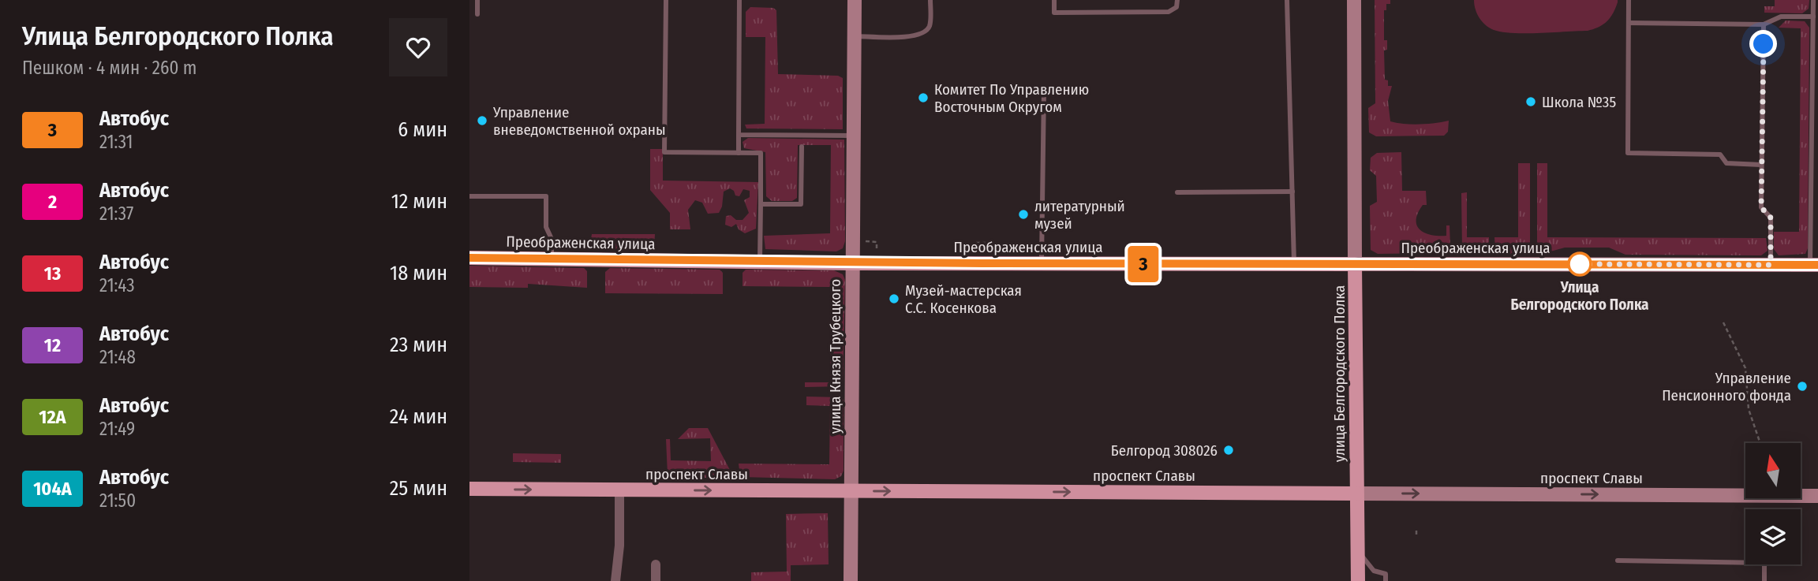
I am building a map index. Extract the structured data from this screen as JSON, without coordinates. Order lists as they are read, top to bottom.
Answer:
{
  "streets": {
    "main road": [
      "Преображенская улица",
      "улица Князя Трубецкого",
      "улица Белгородского Полка",
      "проспект Славы"
    ]
  },
  "crossings": [
    ["Преображенская улица", "улица Князя Трубецкого"],
    ["Преображенская улица", "улица Белгородского Полка"],
    ["улица Князя Трубецкого", "проспект Славы"],
    ["улица Белгородского Полка", "проспект Славы"]
  ],
  "one_way": ["проспект Славы"],
  "places": [
    "Комитет По Управлению Восточным Округом",
    "Школа №35",
    "Управление вневедомственной охраны",
    "литературный музей",
    "Улица Белгородского Полка",
    "Музей-мастерская С.С. Косенкова",
    "Управление Пенсионного фонда",
    "Белгород 308026"
  ],
  "lines": ["bus line 3"],
  "north": "top",
  "page": {
    "heading": ["Улица Белгородского Полка", "Пешком · 4 мин · 260 m"],
    "on_map": "3",
    "list": [
      {
        "mark": "3",
        "name": "Автобус",
        "note": "21:31",
        "value": "6 мин"
      },
      {
        "mark": "2",
        "name": "Автобус",
        "note": "21:37",
        "value": "12 мин"
      },
      {
        "mark": "13",
        "name": "Автобус",
        "note": "21:43",
        "value": "18 мин"
      },
      {
        "mark": "12",
        "name": "Автобус",
        "note": "21:48",
        "value": "23 мин"
      },
      {
        "mark": "12А",
        "name": "Автобус",
        "note": "21:49",
        "value": "24 мин"
      },
      {
        "mark": "104А",
        "name": "Автобус",
        "note": "21:50",
        "value": "25 мин"
      }
    ]
  }
}
